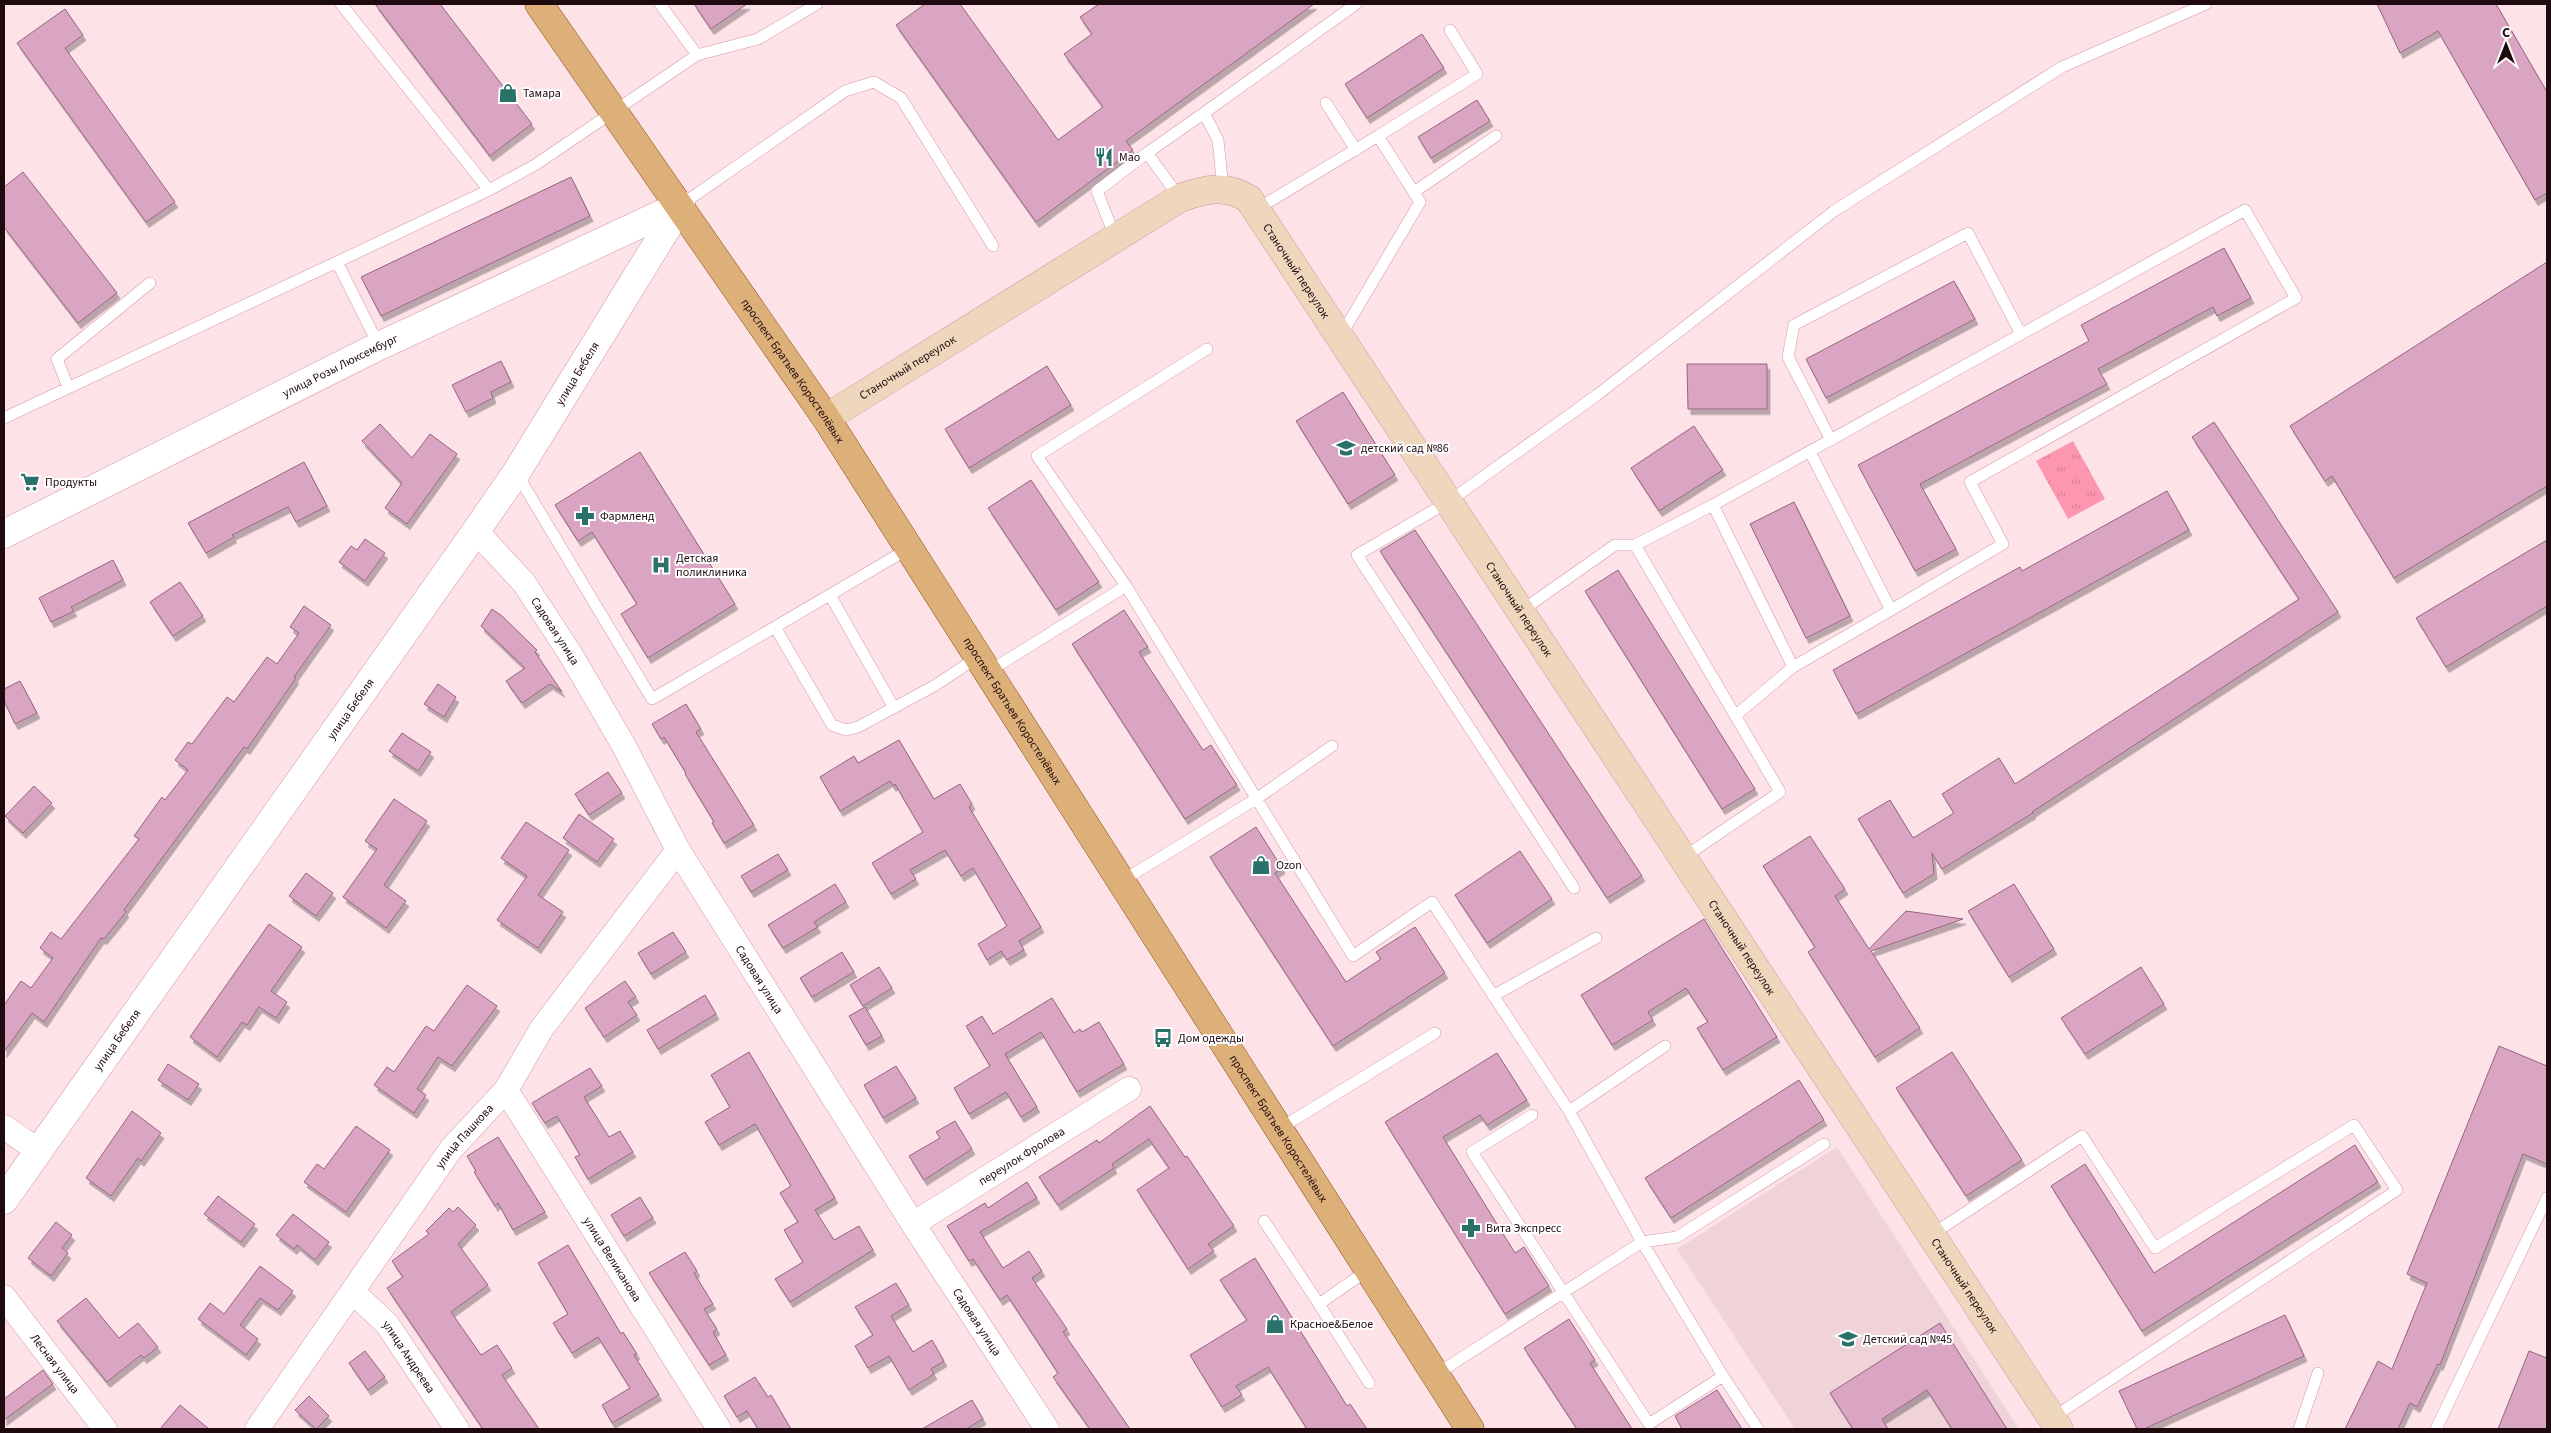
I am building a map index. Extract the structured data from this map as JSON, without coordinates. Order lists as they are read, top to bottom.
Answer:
{
  "streets": {
    "main road": ["Станочный переулок", "проспект Братьев Коростелёвых"],
    "street": [
      "улица Розы Люксембург",
      "улица Бебеля",
      "Садовая улица",
      "улица Пашкова",
      "переулок Фролова",
      "улица Великанова",
      "улица Андреева",
      "Лесная улица"
    ]
  },
  "crossings": [
    ["Станочный переулок", "проспект Братьев Коростелёвых"],
    ["улица Розы Люксембург", "проспект Братьев Коростелёвых"],
    ["улица Розы Люксембург", "улица Бебеля"],
    ["проспект Братьев Коростелёвых", "улица Бебеля"],
    ["улица Бебеля", "Садовая улица"],
    ["Садовая улица", "улица Пашкова"],
    ["Садовая улица", "переулок Фролова"],
    ["улица Пашкова", "улица Великанова"],
    ["улица Пашкова", "улица Андреева"]
  ],
  "places": {
    "shop": ["Тамара", "Ozon", "Красное&Белое"],
    "restaurant": ["Мао"],
    "school or university": ["детский сад №86", "Детский сад №45"],
    "supermarket": ["Продукты"],
    "pharmacy": ["Фармленд", "Вита Экспресс"],
    "hospital": ["Детская поликлиника"],
    "bus stop": ["Дом одежды"]
  },
  "north": "top"
}
